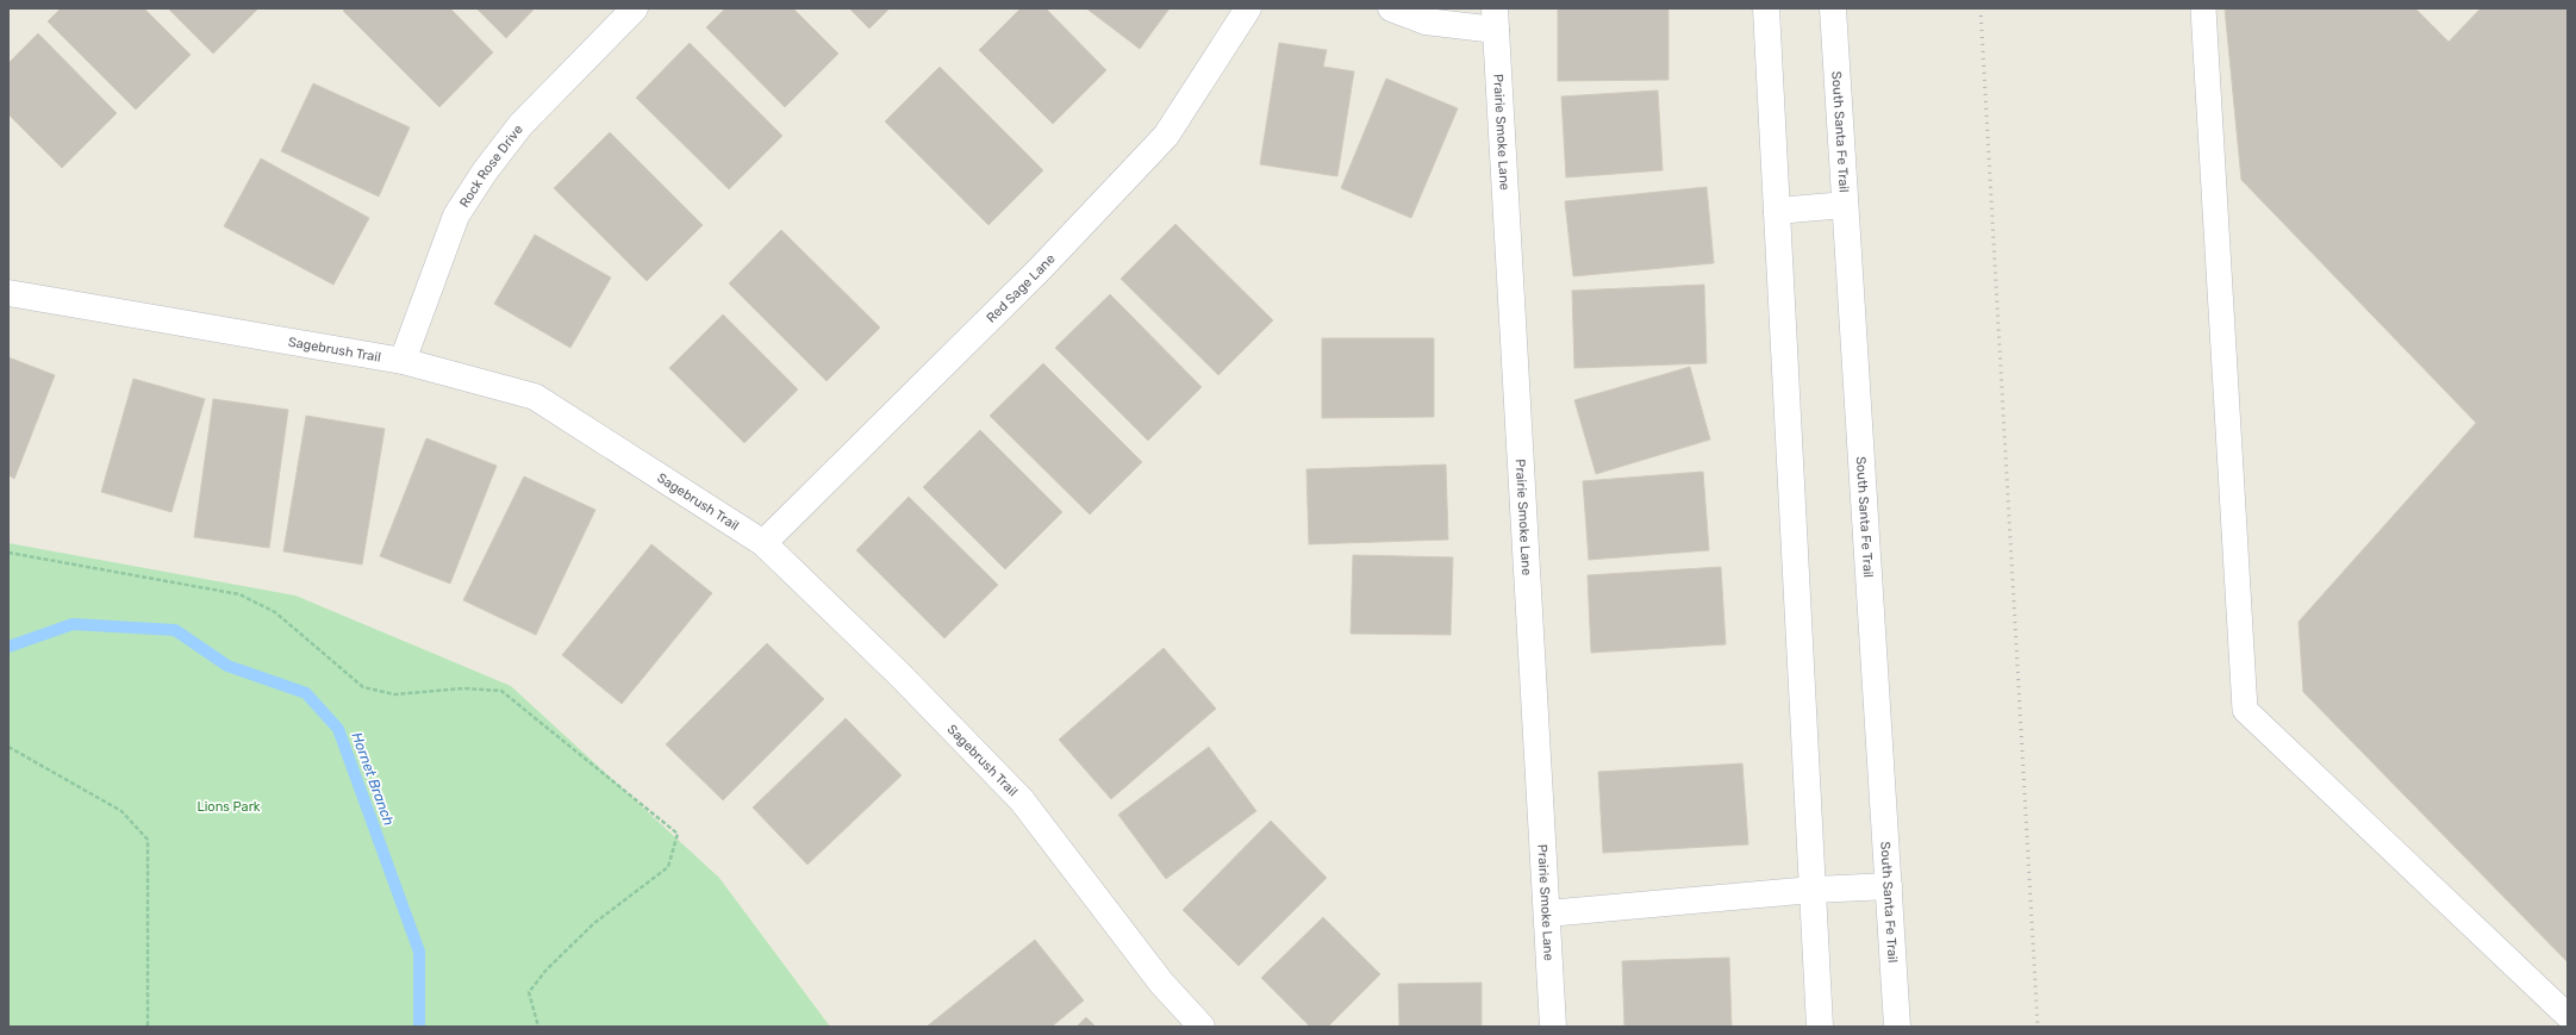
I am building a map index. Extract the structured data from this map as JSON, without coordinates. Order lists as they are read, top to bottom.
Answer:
{
  "streets": {
    "street": [
      "Prairie Smoke Lane",
      "South Santa Fe Trail",
      "Rock Rose Drive",
      "Red Sage Lane",
      "Sagebrush Trail"
    ]
  },
  "crossings": [
    ["Rock Rose Drive", "Sagebrush Trail"],
    ["Red Sage Lane", "Sagebrush Trail"]
  ],
  "water": ["Hornet Branch"],
  "parks": ["Lions Park"]
}
